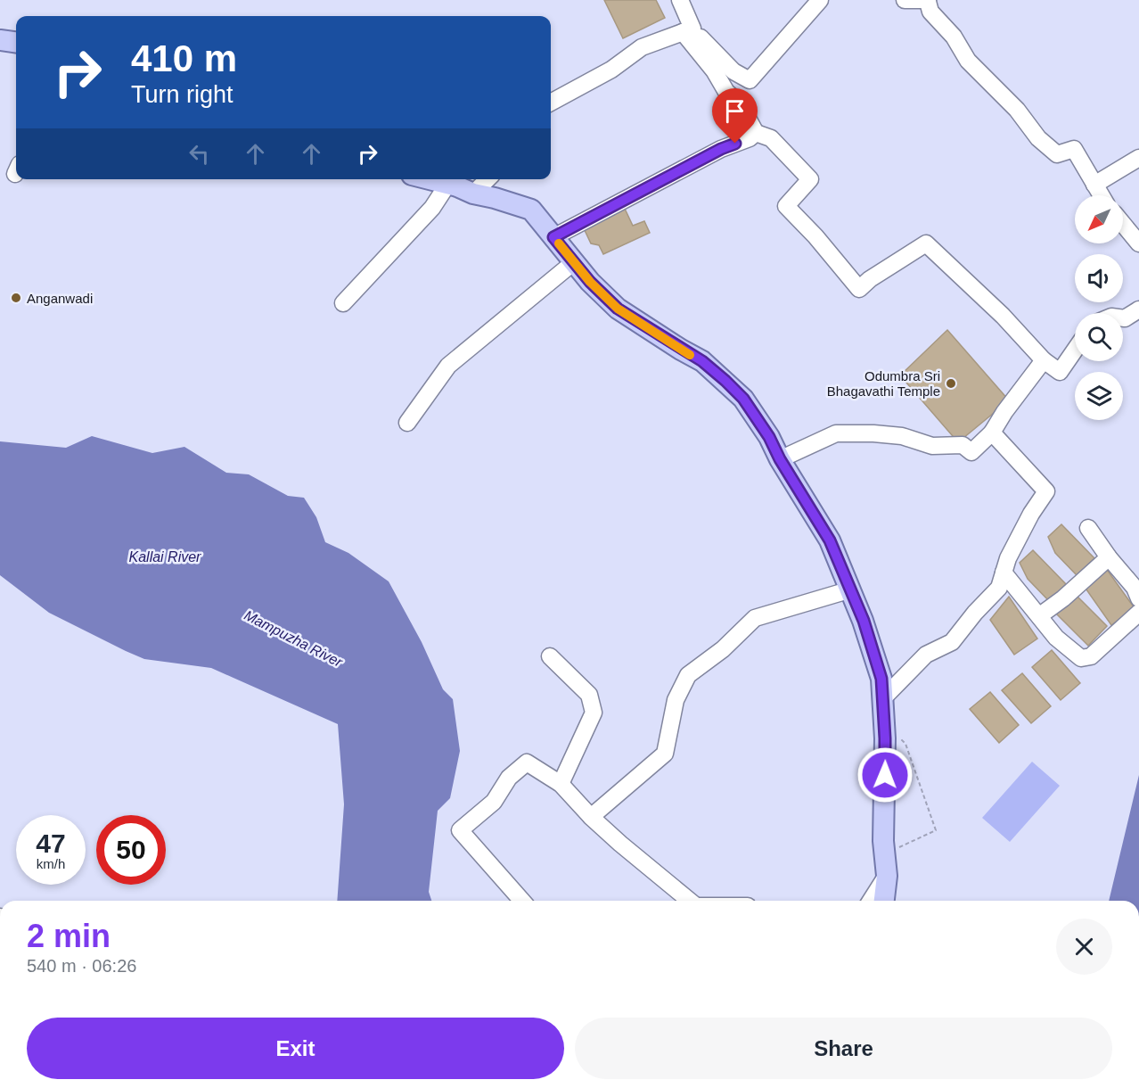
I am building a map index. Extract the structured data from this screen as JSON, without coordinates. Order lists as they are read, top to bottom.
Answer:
{
  "water": ["Kallai River", "Mampuzha River"],
  "places": ["Anganwadi", "Odumbra Sri Bhagavathi Temple"],
  "north": "bottom left",
  "page": {
    "turn": ["410 m", "Turn right"],
    "speed": "47 km/h",
    "limit": "50",
    "heading": ["2 min", "540 m · 06:26"],
    "buttons": ["Exit", "Share"]
  }
}
